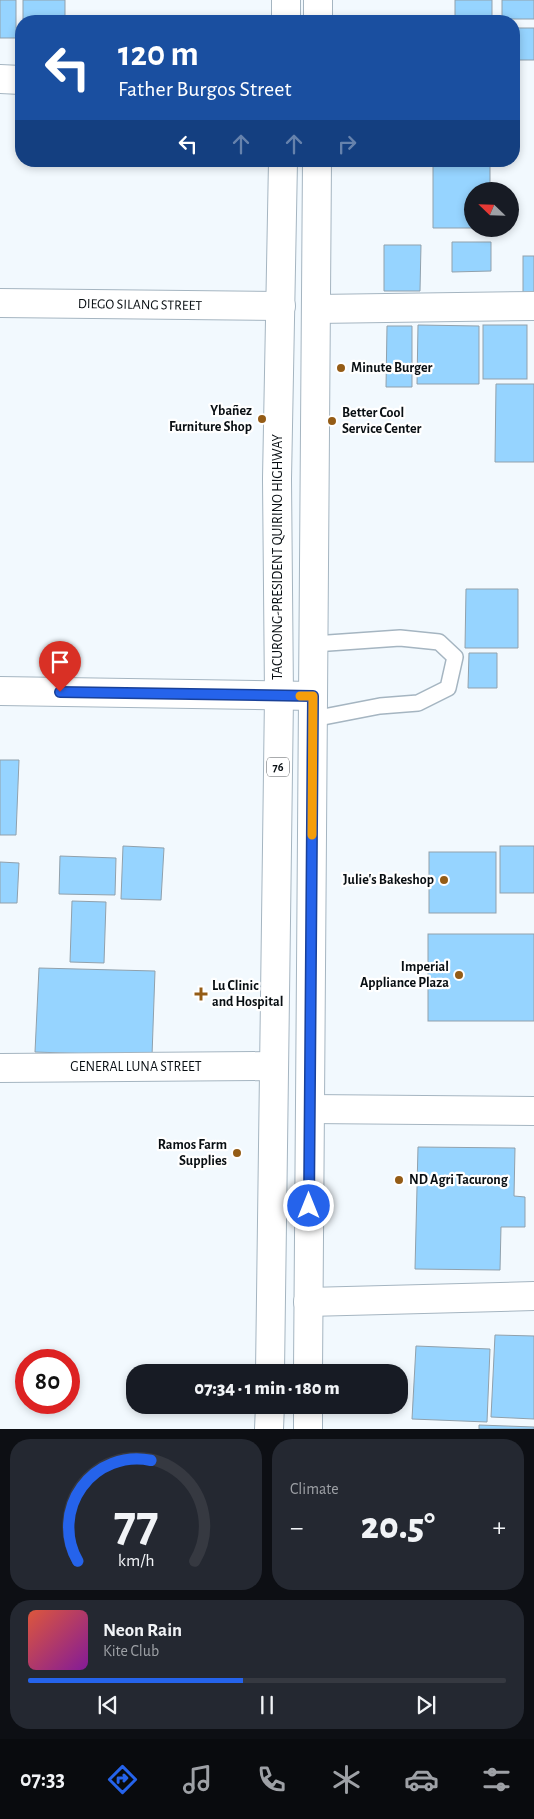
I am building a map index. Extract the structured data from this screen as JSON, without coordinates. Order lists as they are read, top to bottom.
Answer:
{
  "streets": {
    "main road": [
      "DIEGO SILANG STREET",
      "TACURONG-PRESIDENT QUIRINO HIGHWAY",
      "76",
      "GENERAL LUNA STREET"
    ]
  },
  "crossings": [
    ["DIEGO SILANG STREET", "TACURONG-PRESIDENT QUIRINO HIGHWAY"],
    ["TACURONG-PRESIDENT QUIRINO HIGHWAY", "GENERAL LUNA STREET"]
  ],
  "places": {
    "other": [
      "Minute Burger",
      "Ybañez Furniture Shop",
      "Better Cool Service Center",
      "Julie's Bakeshop",
      "Imperial Appliance Plaza",
      "Ramos Farm Supplies",
      "ND Agri Tacurong"
    ],
    "health": ["Lu Clinic and Hospital"]
  },
  "north": "top left",
  "page": {
    "turn": ["120 m", "Father Burgos Street"],
    "limit": "80",
    "trip": "07:34 · 1 min · 180 m",
    "tile": "Climate",
    "heat": ["−", "20.5°", "+"],
    "song": ["Neon Rain", "Kite Club"],
    "tabs": "07:33",
    "gauge": ["77", "km/h"]
  }
}
